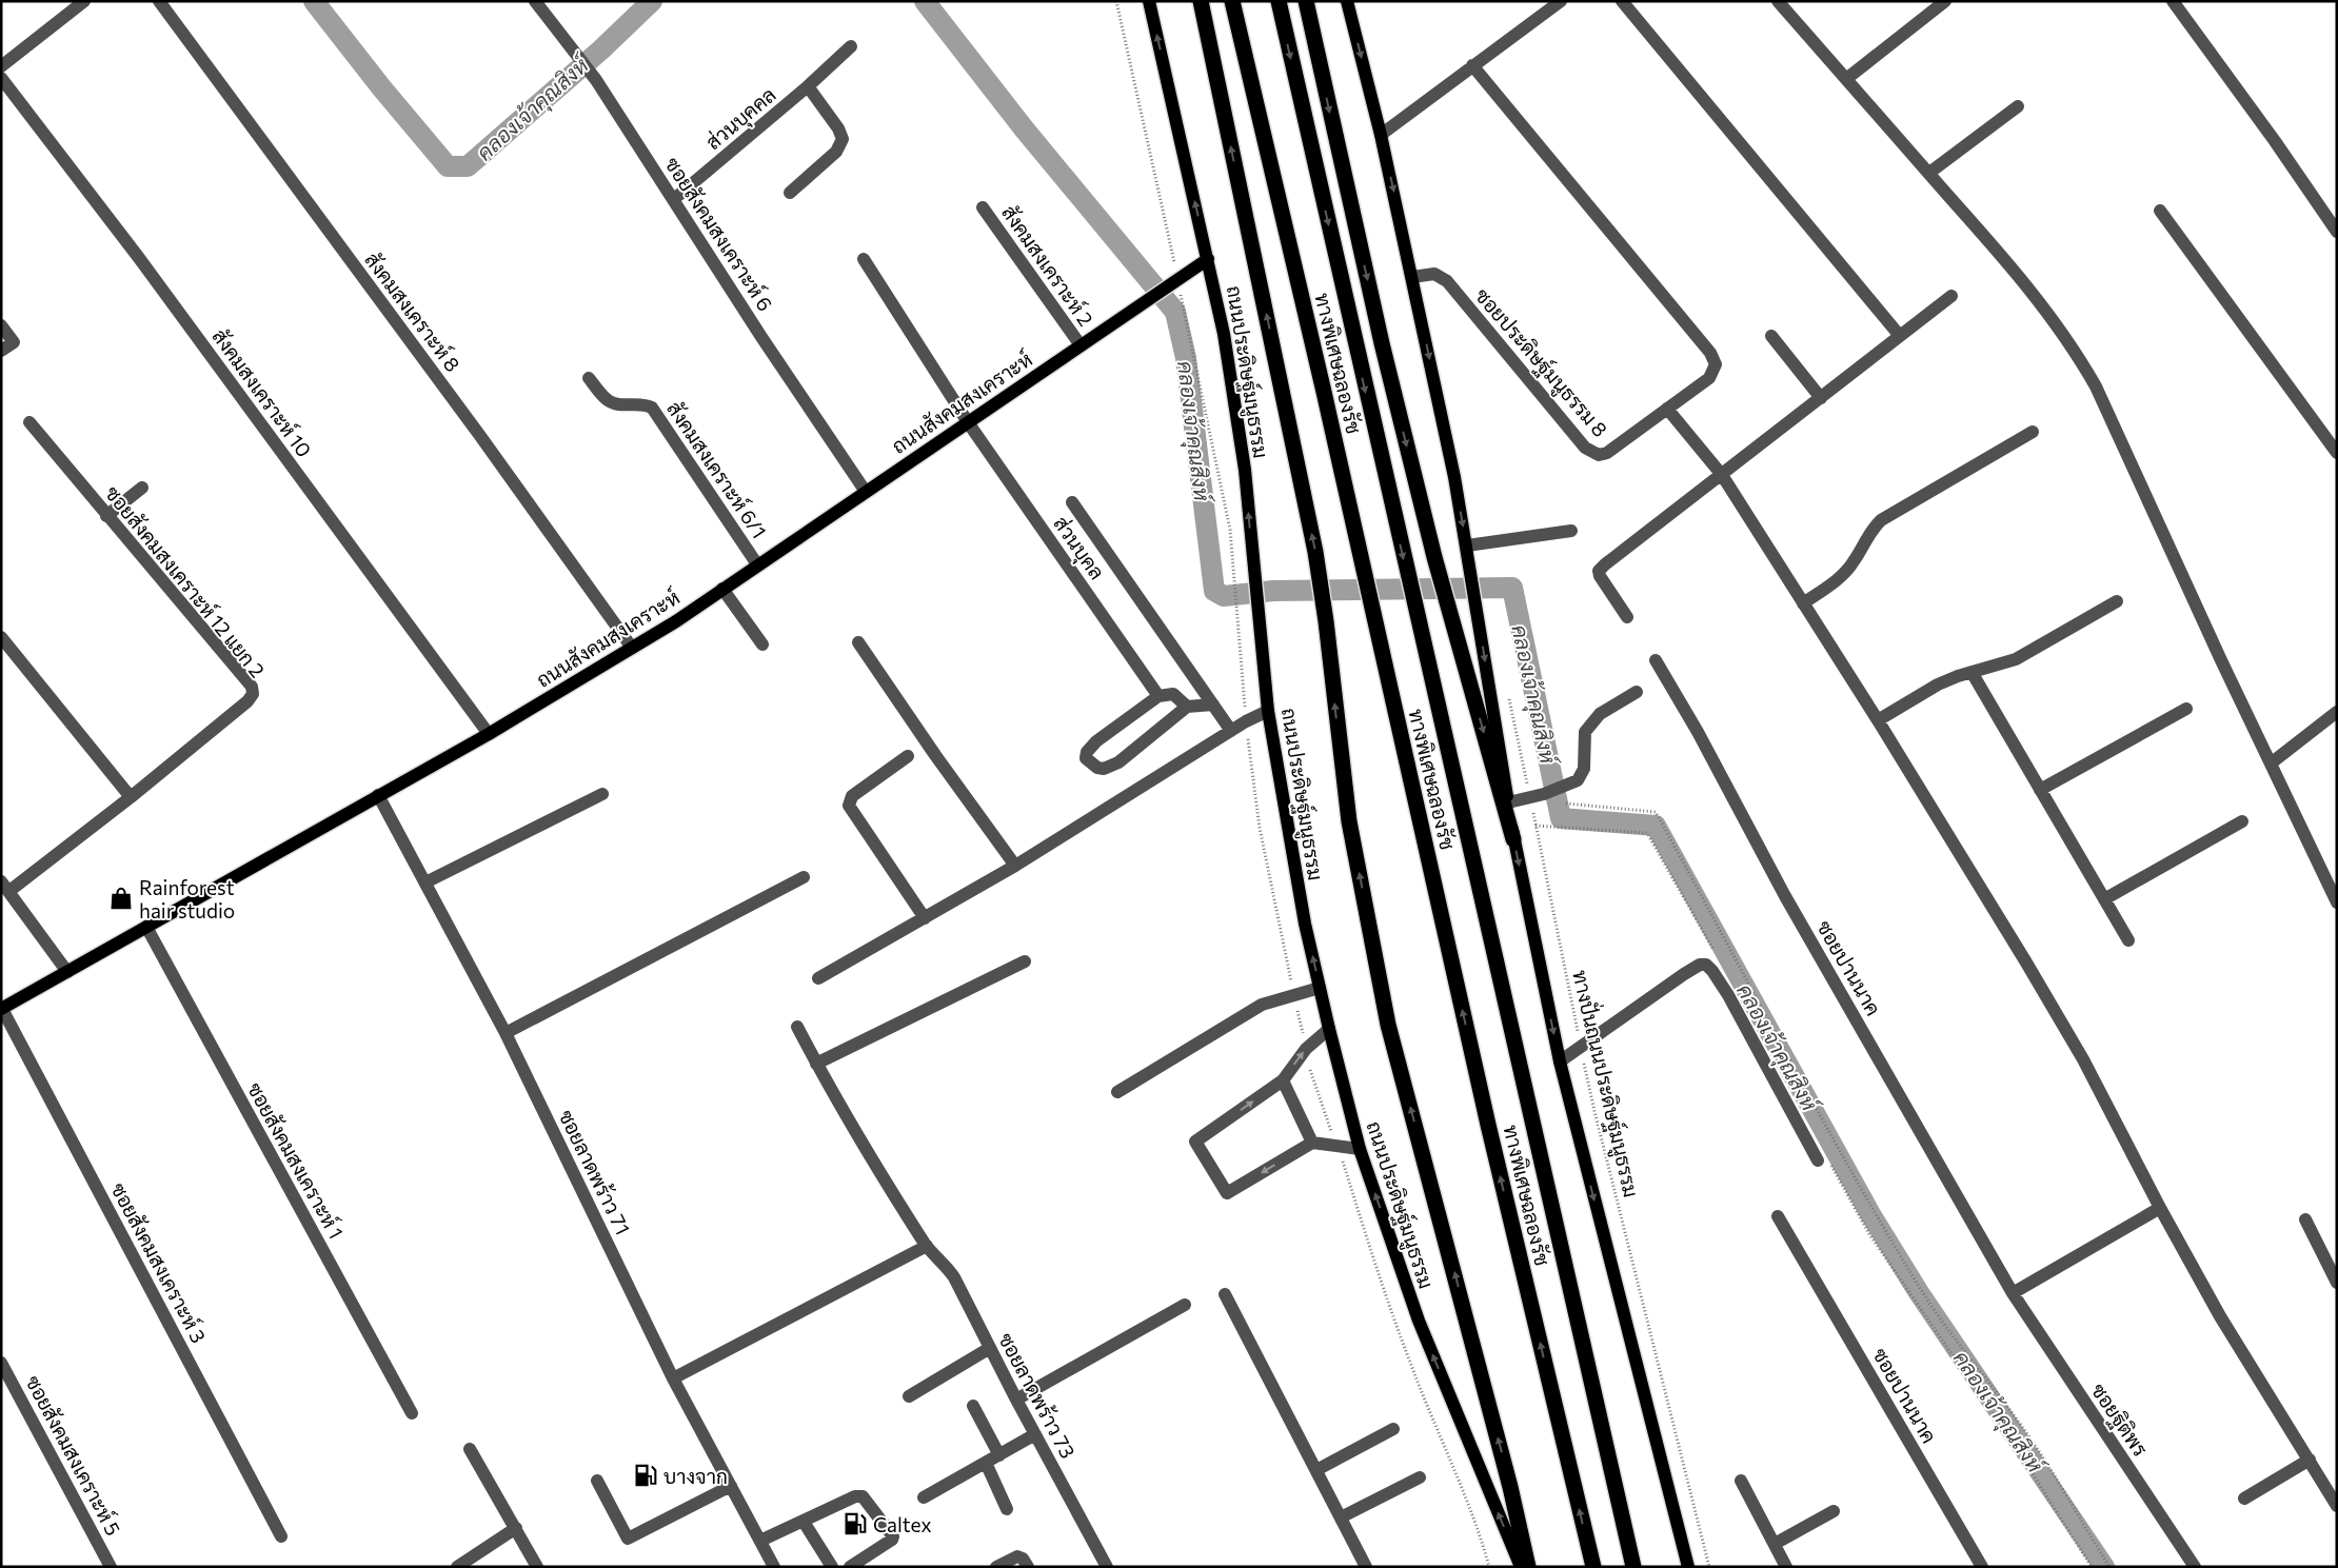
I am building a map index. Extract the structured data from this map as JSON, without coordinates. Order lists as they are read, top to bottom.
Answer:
{
  "streets": {
    "highway": ["ทางพิเศษฉลองรัช"],
    "main road": ["ถนนประดิษฐ์มนูธรรม", "ถนนสังคมสงเคราะห์"],
    "street": [
      "ส่วนบุคคล",
      "ซอยสังคมสงเคราะห์ 6",
      "สังคมสงเคราะห์ 2",
      "สังคมสงเคราะห์ 8",
      "ซอยประดิษฐ์มนูธรรม 8",
      "สังคมสงเคราะห์ 10",
      "สังคมสงเคราะห์ 6/1",
      "ส่วนบุคล",
      "ซอยสังคมสงเคราะห์ 12 แยก 2",
      "ซอยปานนาค",
      "ซอยสังคมสงเคราะห์ 1",
      "ซอยลาดพร้าว 71",
      "ซอยสังคมสงเคราะห์ 3",
      "ซอยลาดพร้าว 73",
      "ซอยฐิติพร",
      "ซอยสังคมสงเคราะห์ 5"
    ],
    "path": ["ทางปั่นถนนประดิษฐ์มนูธรรม"]
  },
  "crossings": [
    ["ส่วนบุคคล", "ซอยสังคมสงเคราะห์ 6"],
    ["ซอยสังคมสงเคราะห์ 6", "ถนนสังคมสงเคราะห์"],
    ["สังคมสงเคราะห์ 2", "ถนนสังคมสงเคราะห์"],
    ["สังคมสงเคราะห์ 8", "ถนนสังคมสงเคราะห์"],
    ["ถนนประดิษฐ์มนูธรรม", "ถนนสังคมสงเคราะห์"],
    ["สังคมสงเคราะห์ 10", "ถนนสังคมสงเคราะห์"],
    ["ถนนสังคมสงเคราะห์", "สังคมสงเคราะห์ 6/1"],
    ["ถนนสังคมสงเคราะห์", "ส่วนบุคล"],
    ["ถนนสังคมสงเคราะห์", "ซอยสังคมสงเคราะห์ 1"],
    ["ถนนสังคมสงเคราะห์", "ซอยลาดพร้าว 71"],
    ["ถนนสังคมสงเคราะห์", "ซอยสังคมสงเคราะห์ 3"],
    ["ซอยปานนาค", "ซอยฐิติพร"]
  ],
  "one_way": ["ถนนประดิษฐ์มนูธรรม"],
  "water": ["คลองเจ้าคุณสิงห์"],
  "places": {
    "shop": ["Rainforest hair studio"],
    "fuel station": ["บางจาก", "Caltex"]
  }
}
